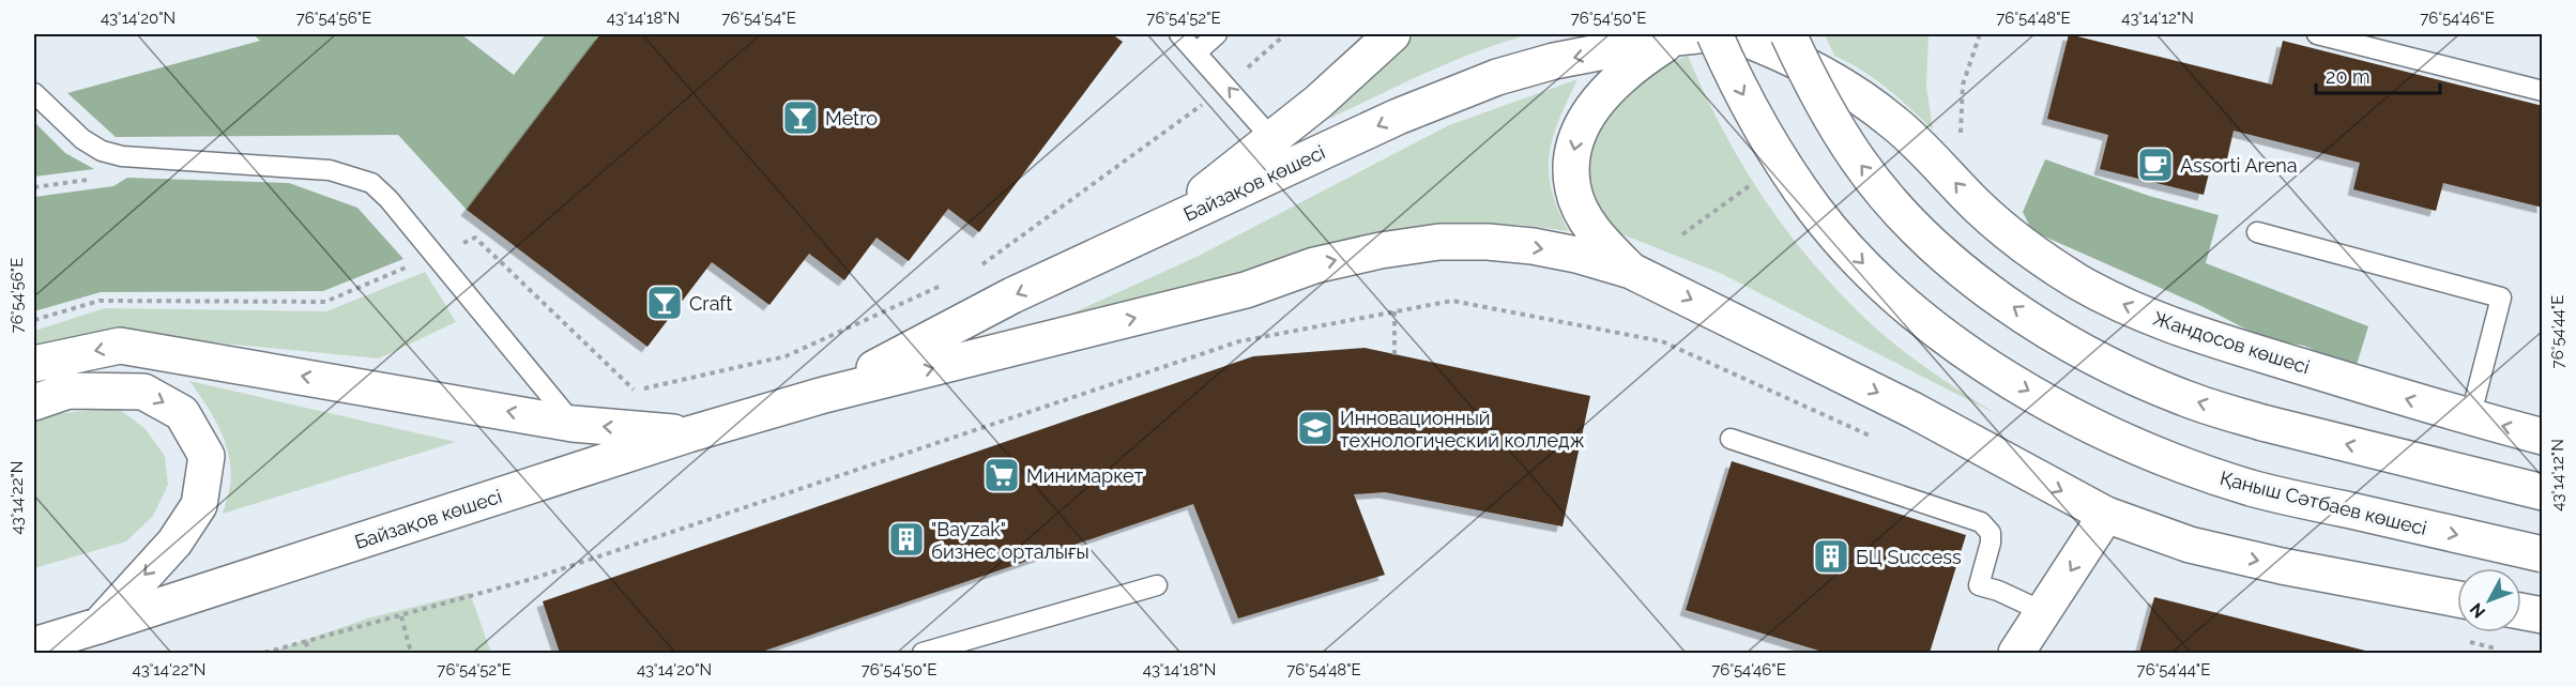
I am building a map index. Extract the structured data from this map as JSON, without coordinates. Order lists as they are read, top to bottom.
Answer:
{
  "streets": {
    "main road": ["Байзақов көшесі", "Жандосов көшесі", "Қаныш Сәтбаев көшесі"]
  },
  "places": {
    "bar": ["Metro", "Craft"],
    "cafe": ["Assorti Arena"],
    "school or university": ["Инновационный технологический колледж"],
    "supermarket": ["Минимаркет"],
    "building": ["\"Bayzak\" бизнес орталығы", "БЦ Success"]
  },
  "scale_bar": "20 m",
  "north": "bottom left",
  "coordinates": [
    "43°14'20\"N",
    "76°54'56\"E",
    "43°14'18\"N",
    "76°54'54\"E",
    "76°54'52\"E",
    "76°54'50\"E",
    "76°54'48\"E",
    "43°14'12\"N",
    "76°54'46\"E",
    "76°54'44\"E",
    "43°14'22\"N"
  ]
}
